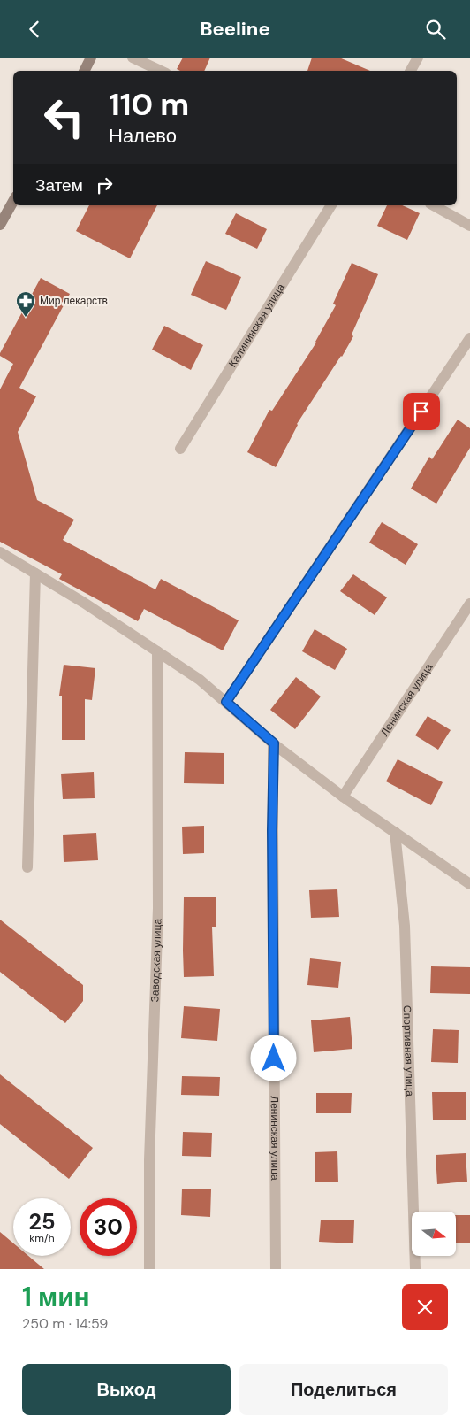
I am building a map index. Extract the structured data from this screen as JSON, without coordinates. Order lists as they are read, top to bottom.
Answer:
{
  "streets": {
    "street": [
      "Калининская улица",
      "Ленинская улица",
      "Заводская улица",
      "Спортивная улица"
    ]
  },
  "places": {
    "pharmacy": ["Мир лекарств"]
  },
  "north": "right",
  "page": {
    "header": "Beeline",
    "turn": ["110 m", "Налево"],
    "then": "Затем",
    "speed": "25 km/h",
    "limit": "30",
    "heading": ["1 мин", "250 m · 14:59"],
    "buttons": ["Выход", "Поделиться"]
  }
}
